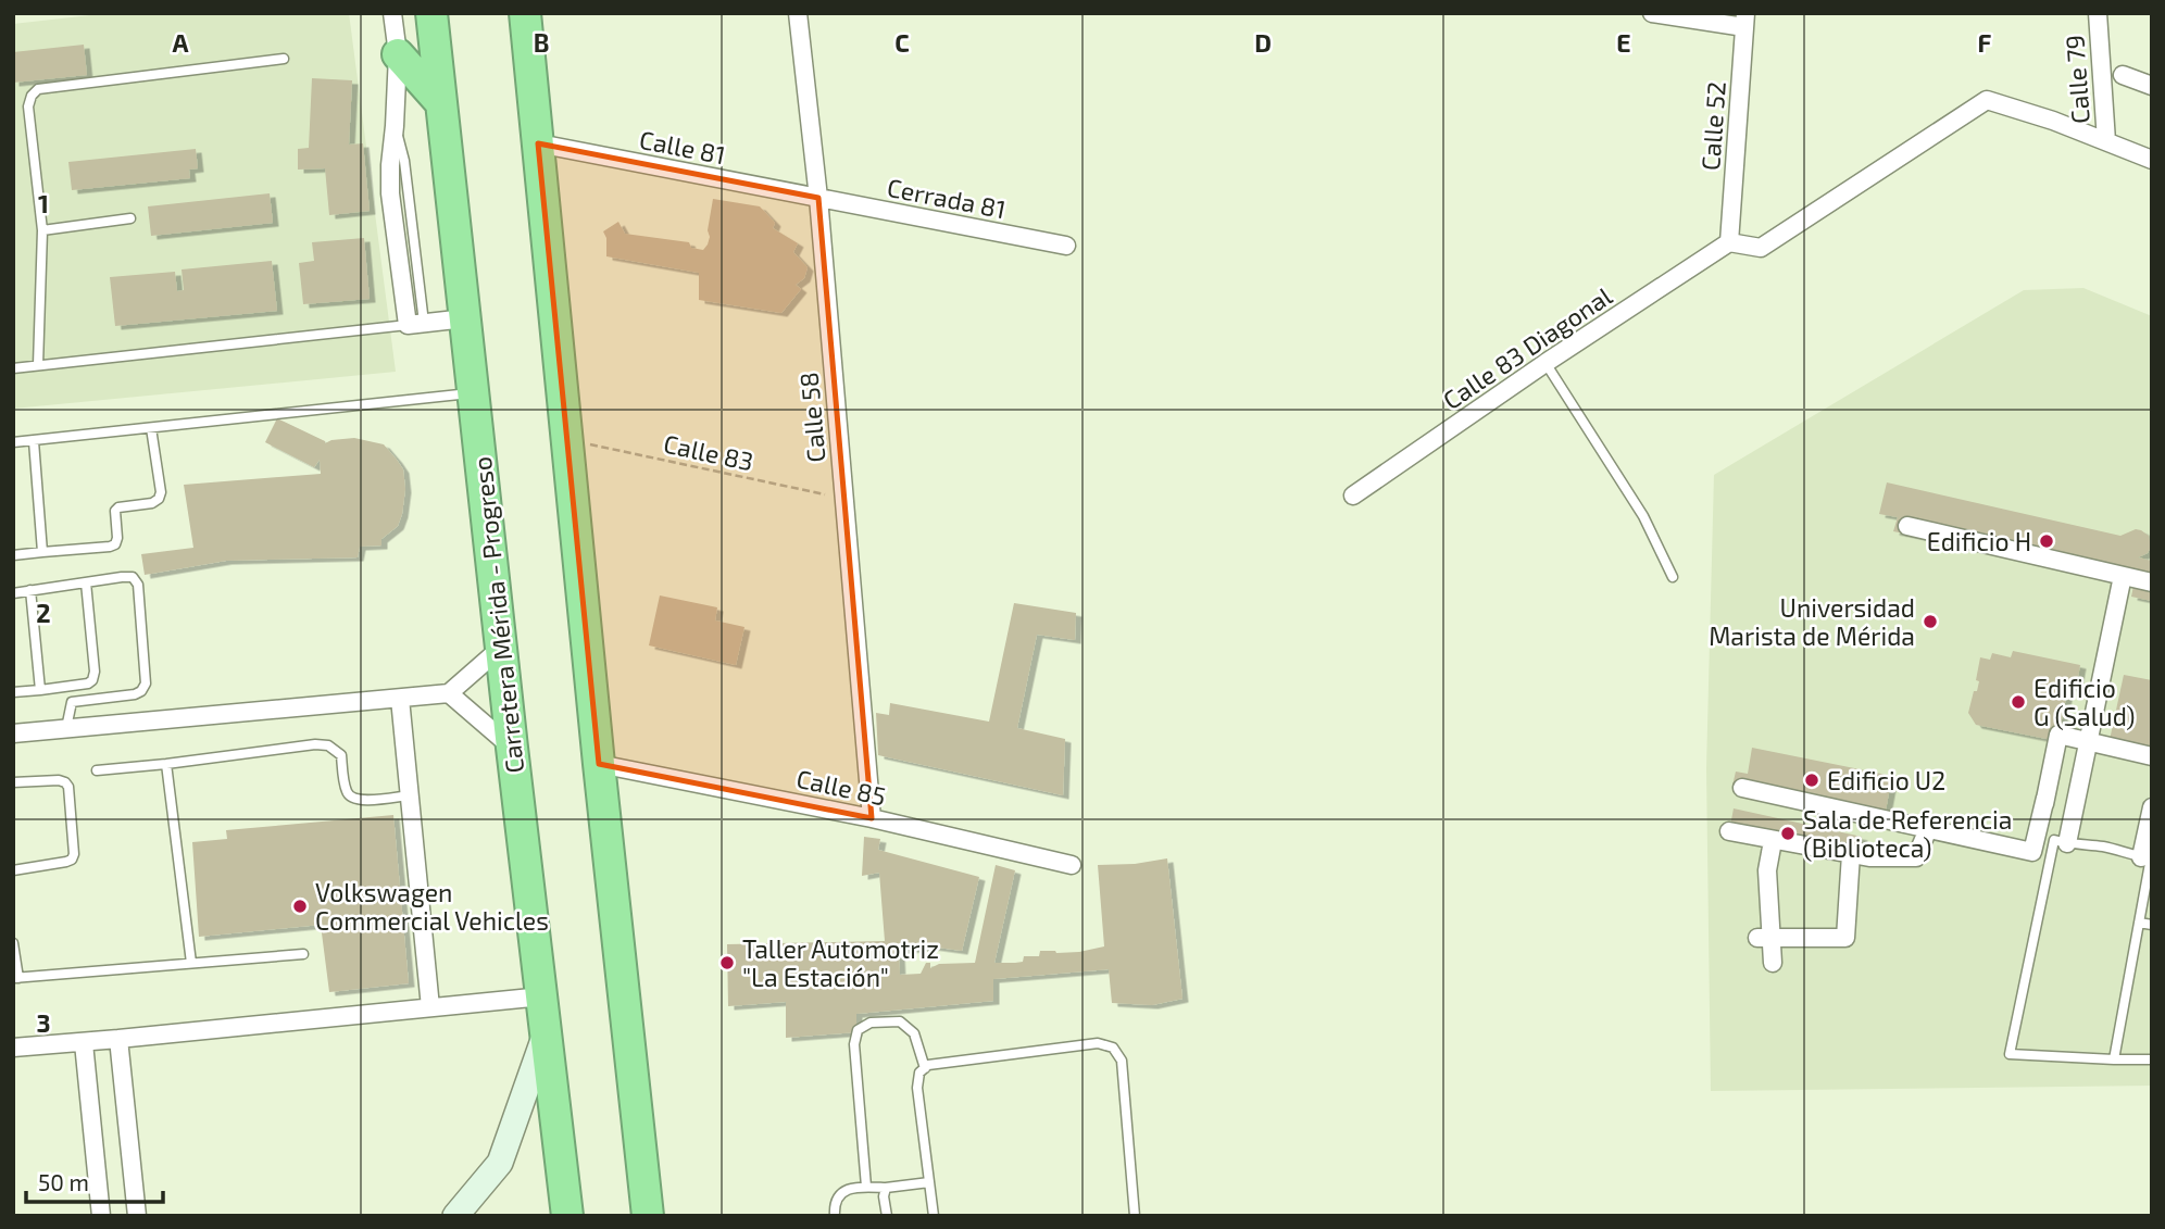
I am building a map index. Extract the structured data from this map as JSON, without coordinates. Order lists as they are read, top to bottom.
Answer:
{
  "streets": {
    "highway": ["Carretera Mérida - Progreso"],
    "street": [
      "Calle 79",
      "Calle 52",
      "Calle 81",
      "Cerrada 81",
      "Calle 83 Diagonal",
      "Calle 58",
      "Calle 85"
    ],
    "path": ["Calle 83"]
  },
  "crossings": [
    ["Calle 52", "Calle 83 Diagonal"],
    ["Calle 81", "Cerrada 81"],
    ["Calle 81", "Calle 58"],
    ["Cerrada 81", "Calle 58"],
    ["Calle 58", "Calle 83"],
    ["Calle 58", "Calle 85"]
  ],
  "places": [
    "Edificio H",
    "Universidad Marista de Mérida",
    "Edificio G (Salud)",
    "Edificio U2",
    "Sala de Referencia (Biblioteca)",
    "Volkswagen Commercial Vehicles",
    "Taller Automotriz \"La Estación\""
  ],
  "scale_bar": "50 m",
  "grid": {
    "columns": [
      "A",
      "B",
      "C",
      "D",
      "E",
      "F"
    ],
    "rows": ["1", "2", "3"]
  }
}
